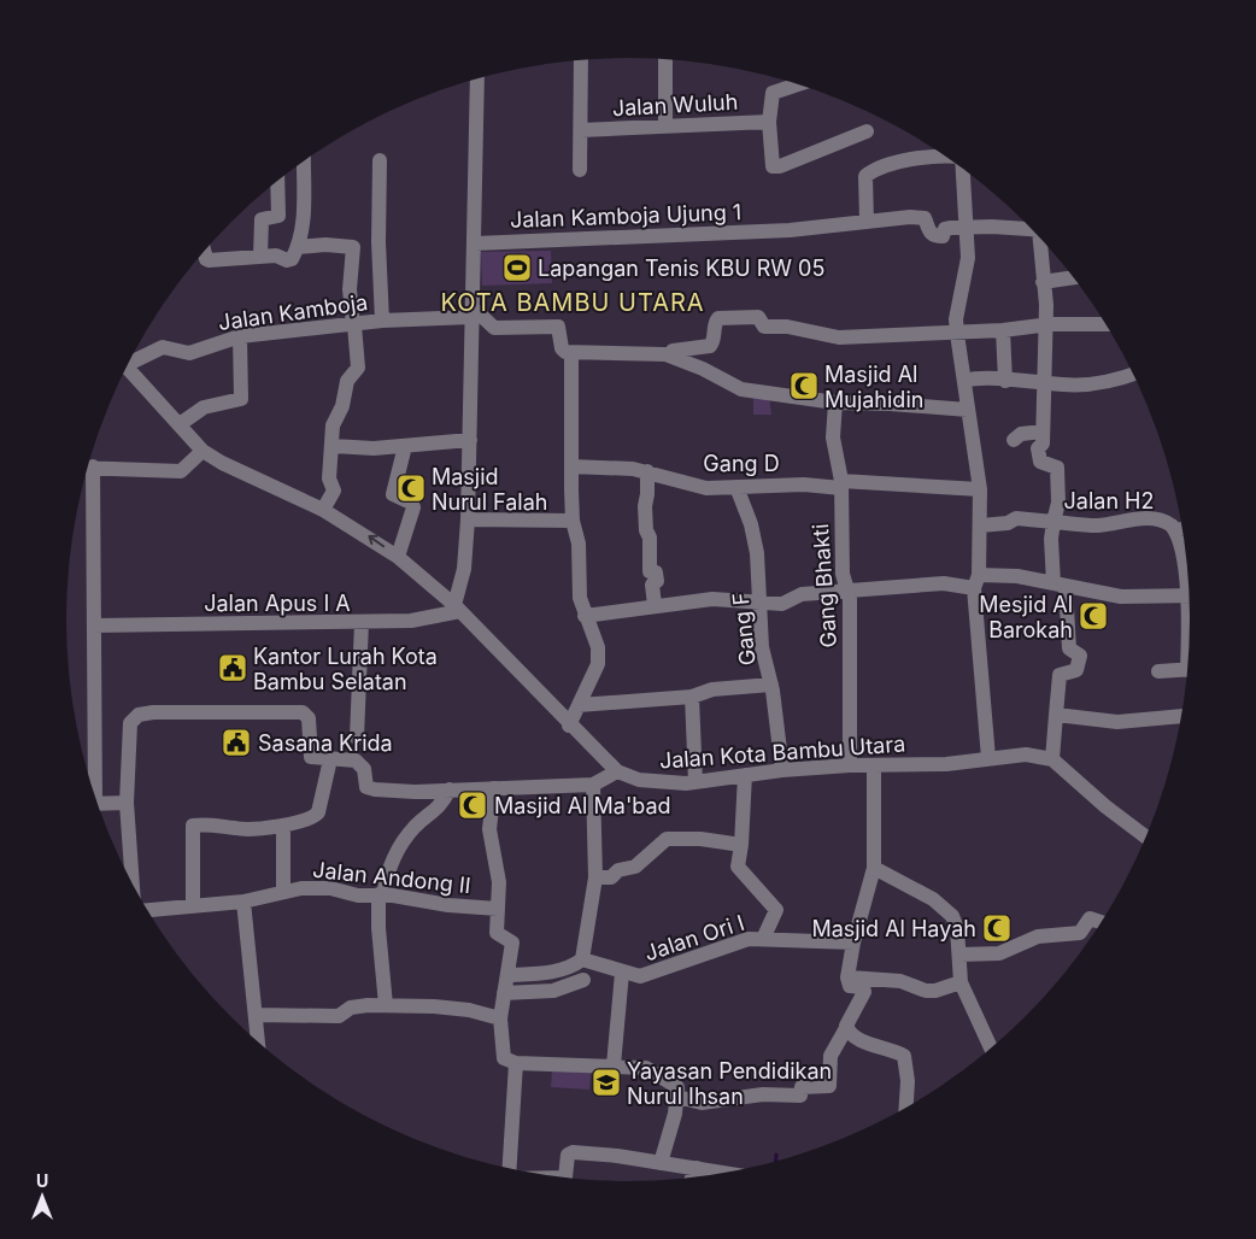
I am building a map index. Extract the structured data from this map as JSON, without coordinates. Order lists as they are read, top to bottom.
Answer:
{
  "streets": {
    "street": [
      "Jalan Wuluh",
      "Jalan Kamboja Ujung 1",
      "Jalan Kamboja",
      "Gang D",
      "Jalan H2",
      "Gang Bhakti",
      "Jalan Apus I A",
      "Gang F",
      "Jalan Kota Bambu Utara",
      "Jalan Andong II",
      "Jalan Ori I"
    ]
  },
  "crossings": [
    ["Gang D", "Gang Bhakti"],
    ["Gang D", "Gang F"],
    ["Gang Bhakti", "Jalan Kota Bambu Utara"],
    ["Jalan Apus I A", "Jalan Kota Bambu Utara"],
    ["Gang F", "Jalan Kota Bambu Utara"]
  ],
  "districts": ["KOTA BAMBU UTARA"],
  "places": {
    "sports": ["Lapangan Tenis KBU RW 05"],
    "mosque": [
      "Masjid Al Mujahidin",
      "Masjid Nurul Falah",
      "Mesjid Al Barokah",
      "Masjid Al Ma'bad",
      "Masjid Al Hayah"
    ],
    "public building": ["Kantor Lurah Kota Bambu Selatan", "Sasana Krida"],
    "school or university": ["Yayasan Pendidikan Nurul Ihsan"]
  },
  "north": "top"
}
